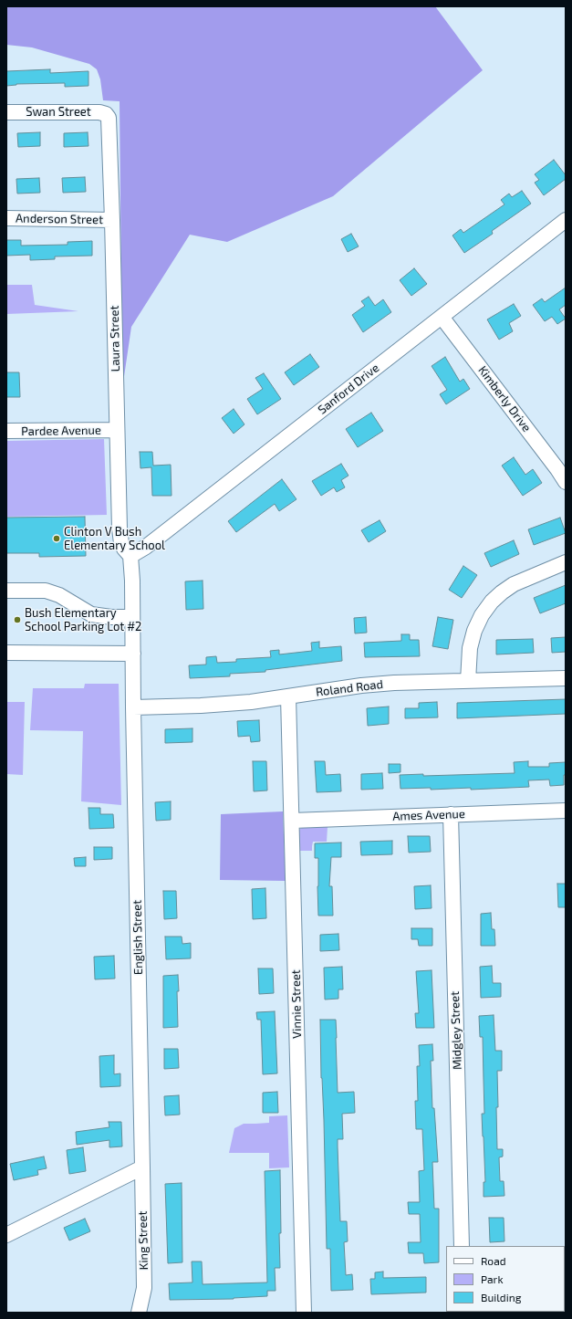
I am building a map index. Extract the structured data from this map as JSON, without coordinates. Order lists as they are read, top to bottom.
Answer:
{
  "streets": {
    "street": [
      "Swan Street",
      "Anderson Street",
      "Laura Street",
      "Sanford Drive",
      "Kimberly Drive",
      "Pardee Avenue",
      "Roland Road",
      "Ames Avenue",
      "English Street",
      "Vinnie Street",
      "Midgley Street",
      "King Street"
    ]
  },
  "crossings": [
    ["Swan Street", "Laura Street"],
    ["Anderson Street", "Laura Street"],
    ["Laura Street", "Sanford Drive"],
    ["Laura Street", "Pardee Avenue"],
    ["Laura Street", "English Street"],
    ["Sanford Drive", "Kimberly Drive"],
    ["Sanford Drive", "English Street"],
    ["Roland Road", "English Street"],
    ["Roland Road", "Vinnie Street"],
    ["Ames Avenue", "Vinnie Street"],
    ["Ames Avenue", "Midgley Street"],
    ["English Street", "King Street"]
  ],
  "places": ["Clinton V Bush Elementary School", "Bush Elementary School Parking Lot #2"],
  "legend": ["Road", "Park", "Building"]
}
